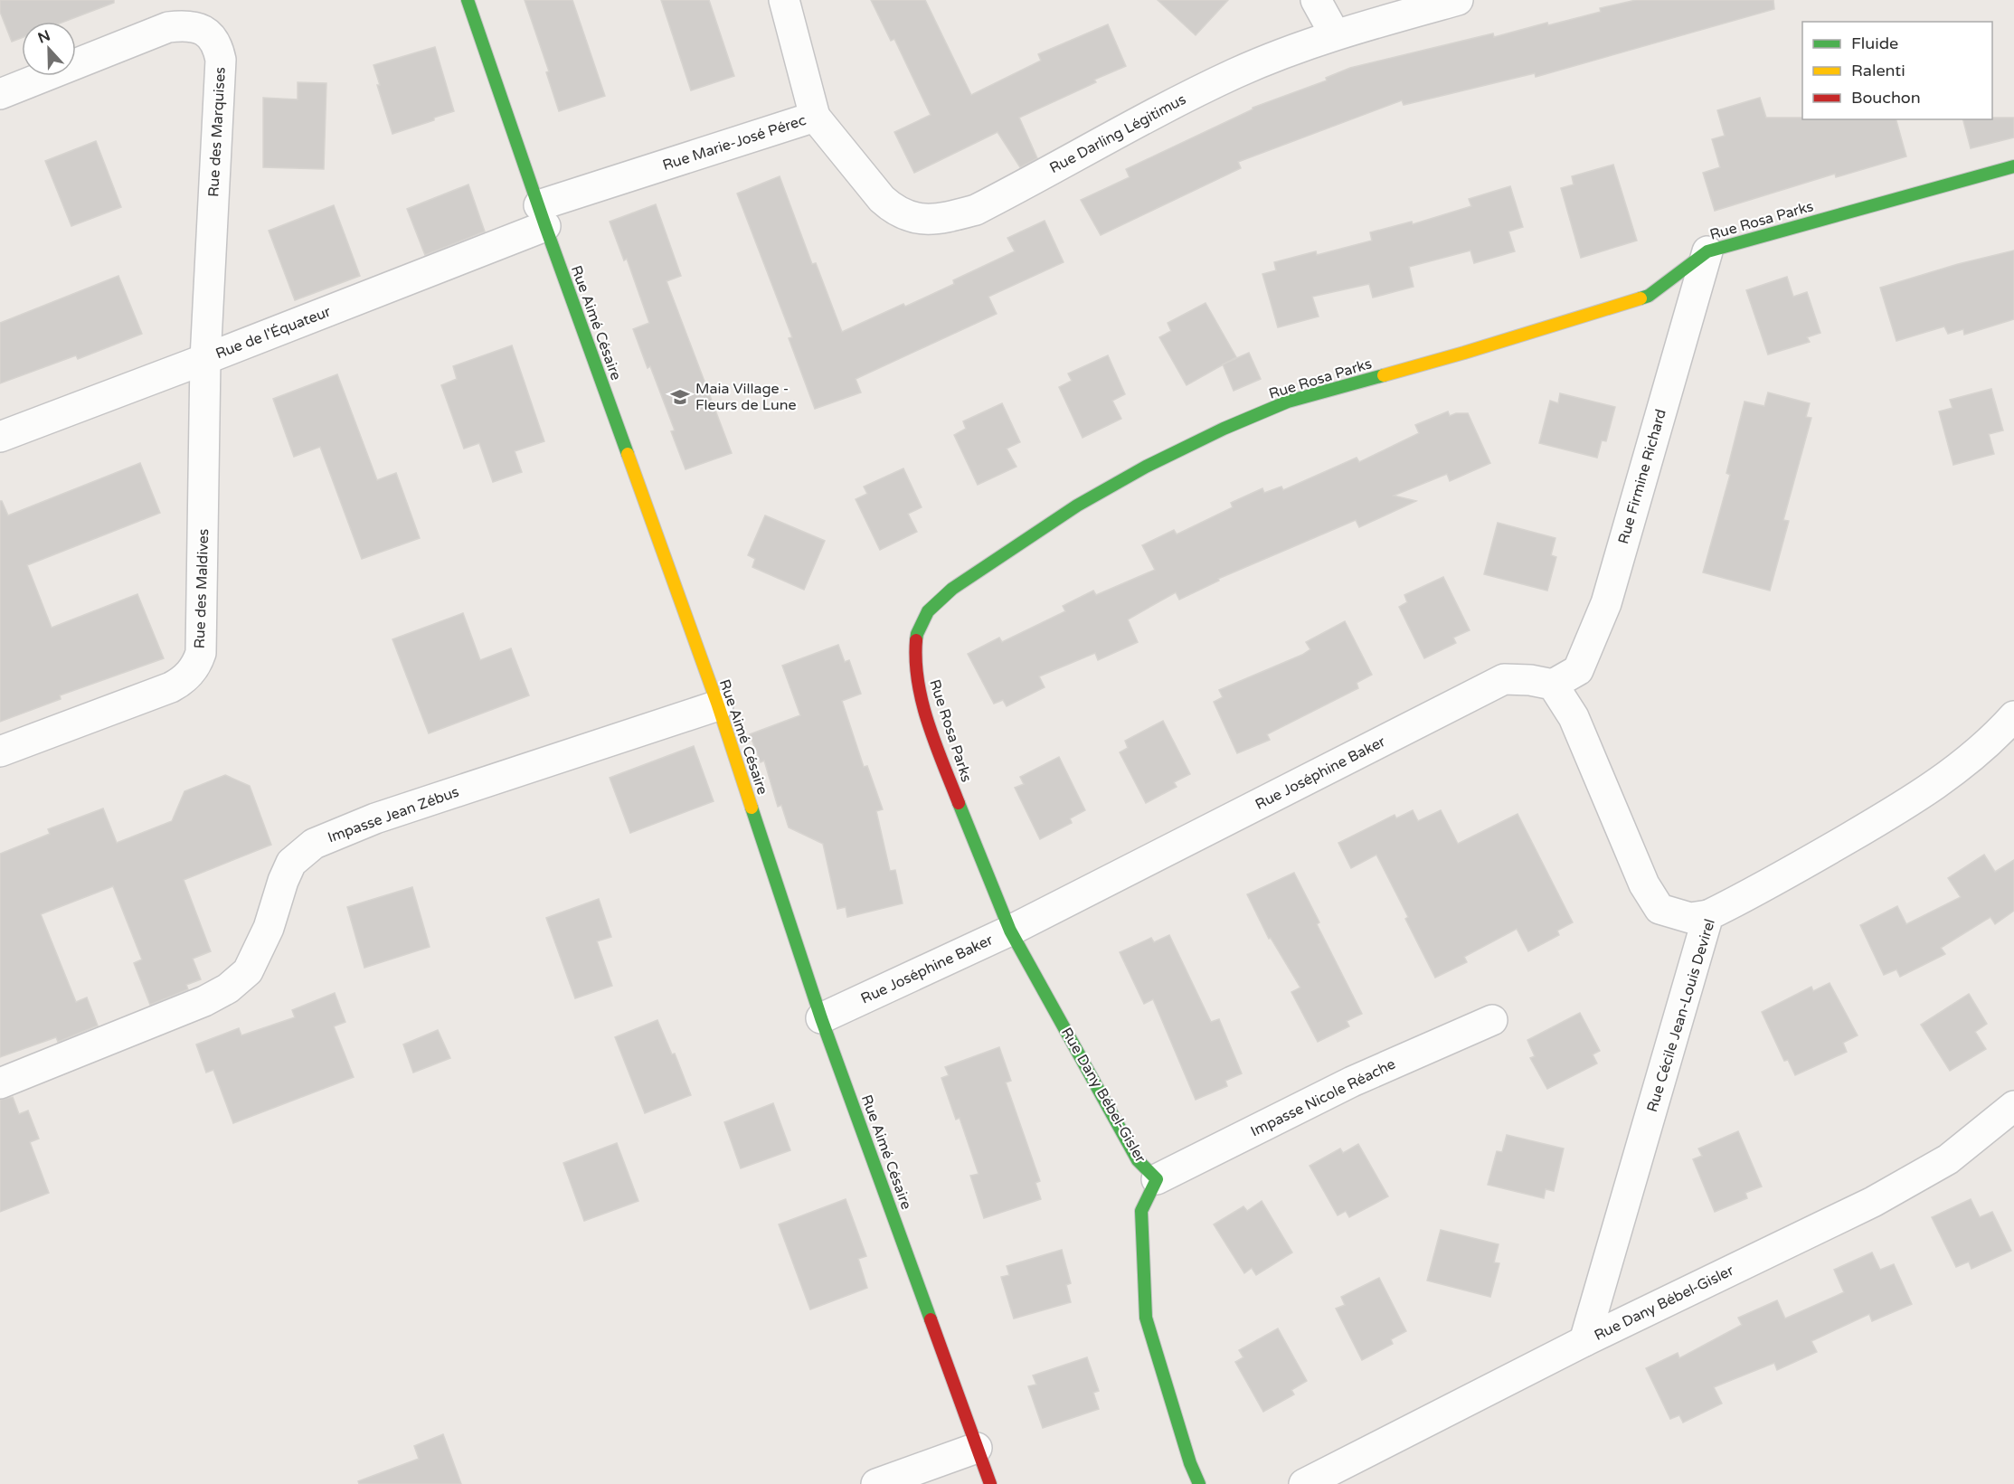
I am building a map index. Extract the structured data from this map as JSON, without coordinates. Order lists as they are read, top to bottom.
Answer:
{
  "streets": {
    "street": [
      "Rue des Marquises",
      "Rue Darling Légitimus",
      "Rue Marie-José Pérec",
      "Rue Rosa Parks",
      "Rue Aimé Césaire",
      "Rue de l'Équateur",
      "Rue Firmine Richard",
      "Rue des Maldives",
      "Rue Joséphine Baker",
      "Impasse Jean Zébus",
      "Rue Cécile Jean-Louis Devirel",
      "Rue Dany Bébel-Gisler",
      "Impasse Nicole Réache"
    ]
  },
  "crossings": [
    ["Rue des Marquises", "Rue de l'Équateur"],
    ["Rue des Marquises", "Rue des Maldives"],
    ["Rue Darling Légitimus", "Rue Marie-José Pérec"],
    ["Rue Marie-José Pérec", "Rue Aimé Césaire"],
    ["Rue Marie-José Pérec", "Rue de l'Équateur"],
    ["Rue Rosa Parks", "Rue Firmine Richard"],
    ["Rue Rosa Parks", "Rue Joséphine Baker"],
    ["Rue Rosa Parks", "Rue Dany Bébel-Gisler"],
    ["Rue Aimé Césaire", "Rue de l'Équateur"],
    ["Rue Aimé Césaire", "Rue Joséphine Baker"],
    ["Rue Aimé Césaire", "Impasse Jean Zébus"],
    ["Rue de l'Équateur", "Rue des Maldives"],
    ["Rue Firmine Richard", "Rue Joséphine Baker"],
    ["Rue Joséphine Baker", "Rue Dany Bébel-Gisler"],
    ["Rue Cécile Jean-Louis Devirel", "Rue Dany Bébel-Gisler"],
    ["Rue Dany Bébel-Gisler", "Impasse Nicole Réache"]
  ],
  "places": {
    "school or university": ["Maia Village - Fleurs de Lune"]
  },
  "legend": ["Fluide", "Ralenti", "Bouchon"],
  "north": "top"
}
